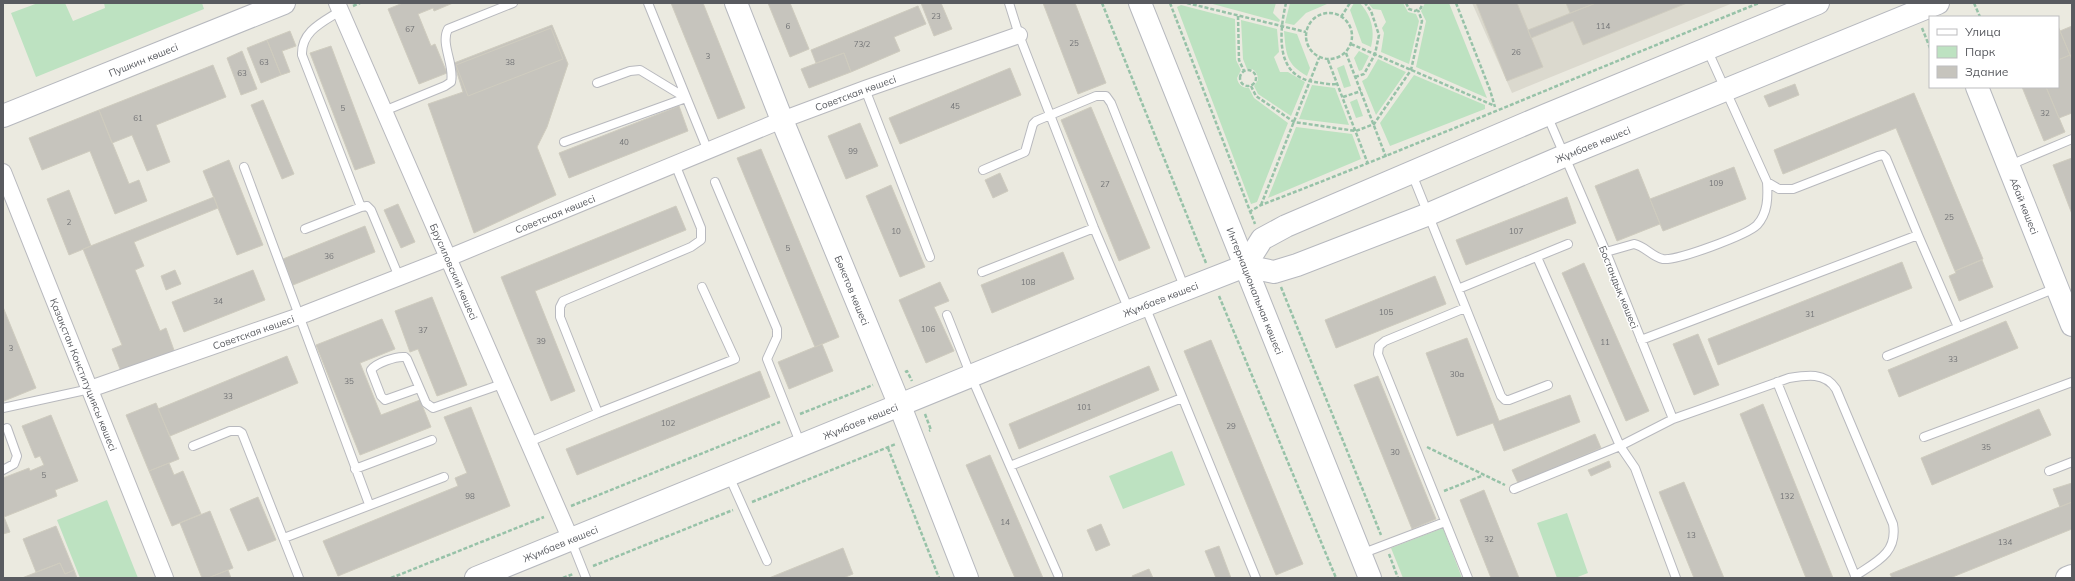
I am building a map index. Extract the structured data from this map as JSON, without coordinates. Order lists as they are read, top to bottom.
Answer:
{
  "streets": {
    "main road": [
      "Пушкин көшесі",
      "Жұмбаев көшесі",
      "Абай көшесі",
      "Бөкетов көшесі",
      "Интернациональная көшесі"
    ],
    "street": ["Советская көшесі", "Брусиловский көшесі", "Қазақстан Конституциясы көшесі"],
    "lane": ["Бостандық көшесі"]
  },
  "crossings": [
    ["Советская көшесі", "Брусиловский көшесі"],
    ["Советская көшесі", "Бөкетов көшесі"],
    ["Советская көшесі", "Қазақстан Конституциясы көшесі"],
    ["Жұмбаев көшесі", "Брусиловский көшесі"],
    ["Жұмбаев көшесі", "Бостандық көшесі"],
    ["Жұмбаев көшесі", "Бөкетов көшесі"],
    ["Жұмбаев көшесі", "Интернациональная көшесі"]
  ],
  "house_numbers": [
    "23",
    "6",
    "114",
    "67",
    "25",
    "73/2",
    "26",
    "3",
    "63",
    "38",
    "63",
    "45",
    "5",
    "32",
    "61",
    "40",
    "99",
    "109",
    "27",
    "25",
    "2",
    "10",
    "107",
    "5",
    "36",
    "108",
    "34",
    "105",
    "31",
    "106",
    "37",
    "39",
    "11",
    "3",
    "33",
    "30а",
    "35",
    "33",
    "101",
    "102",
    "29",
    "35",
    "30",
    "5",
    "98",
    "132",
    "14",
    "13",
    "32",
    "134"
  ],
  "legend": ["Улица", "Парк", "Здание"]
}
